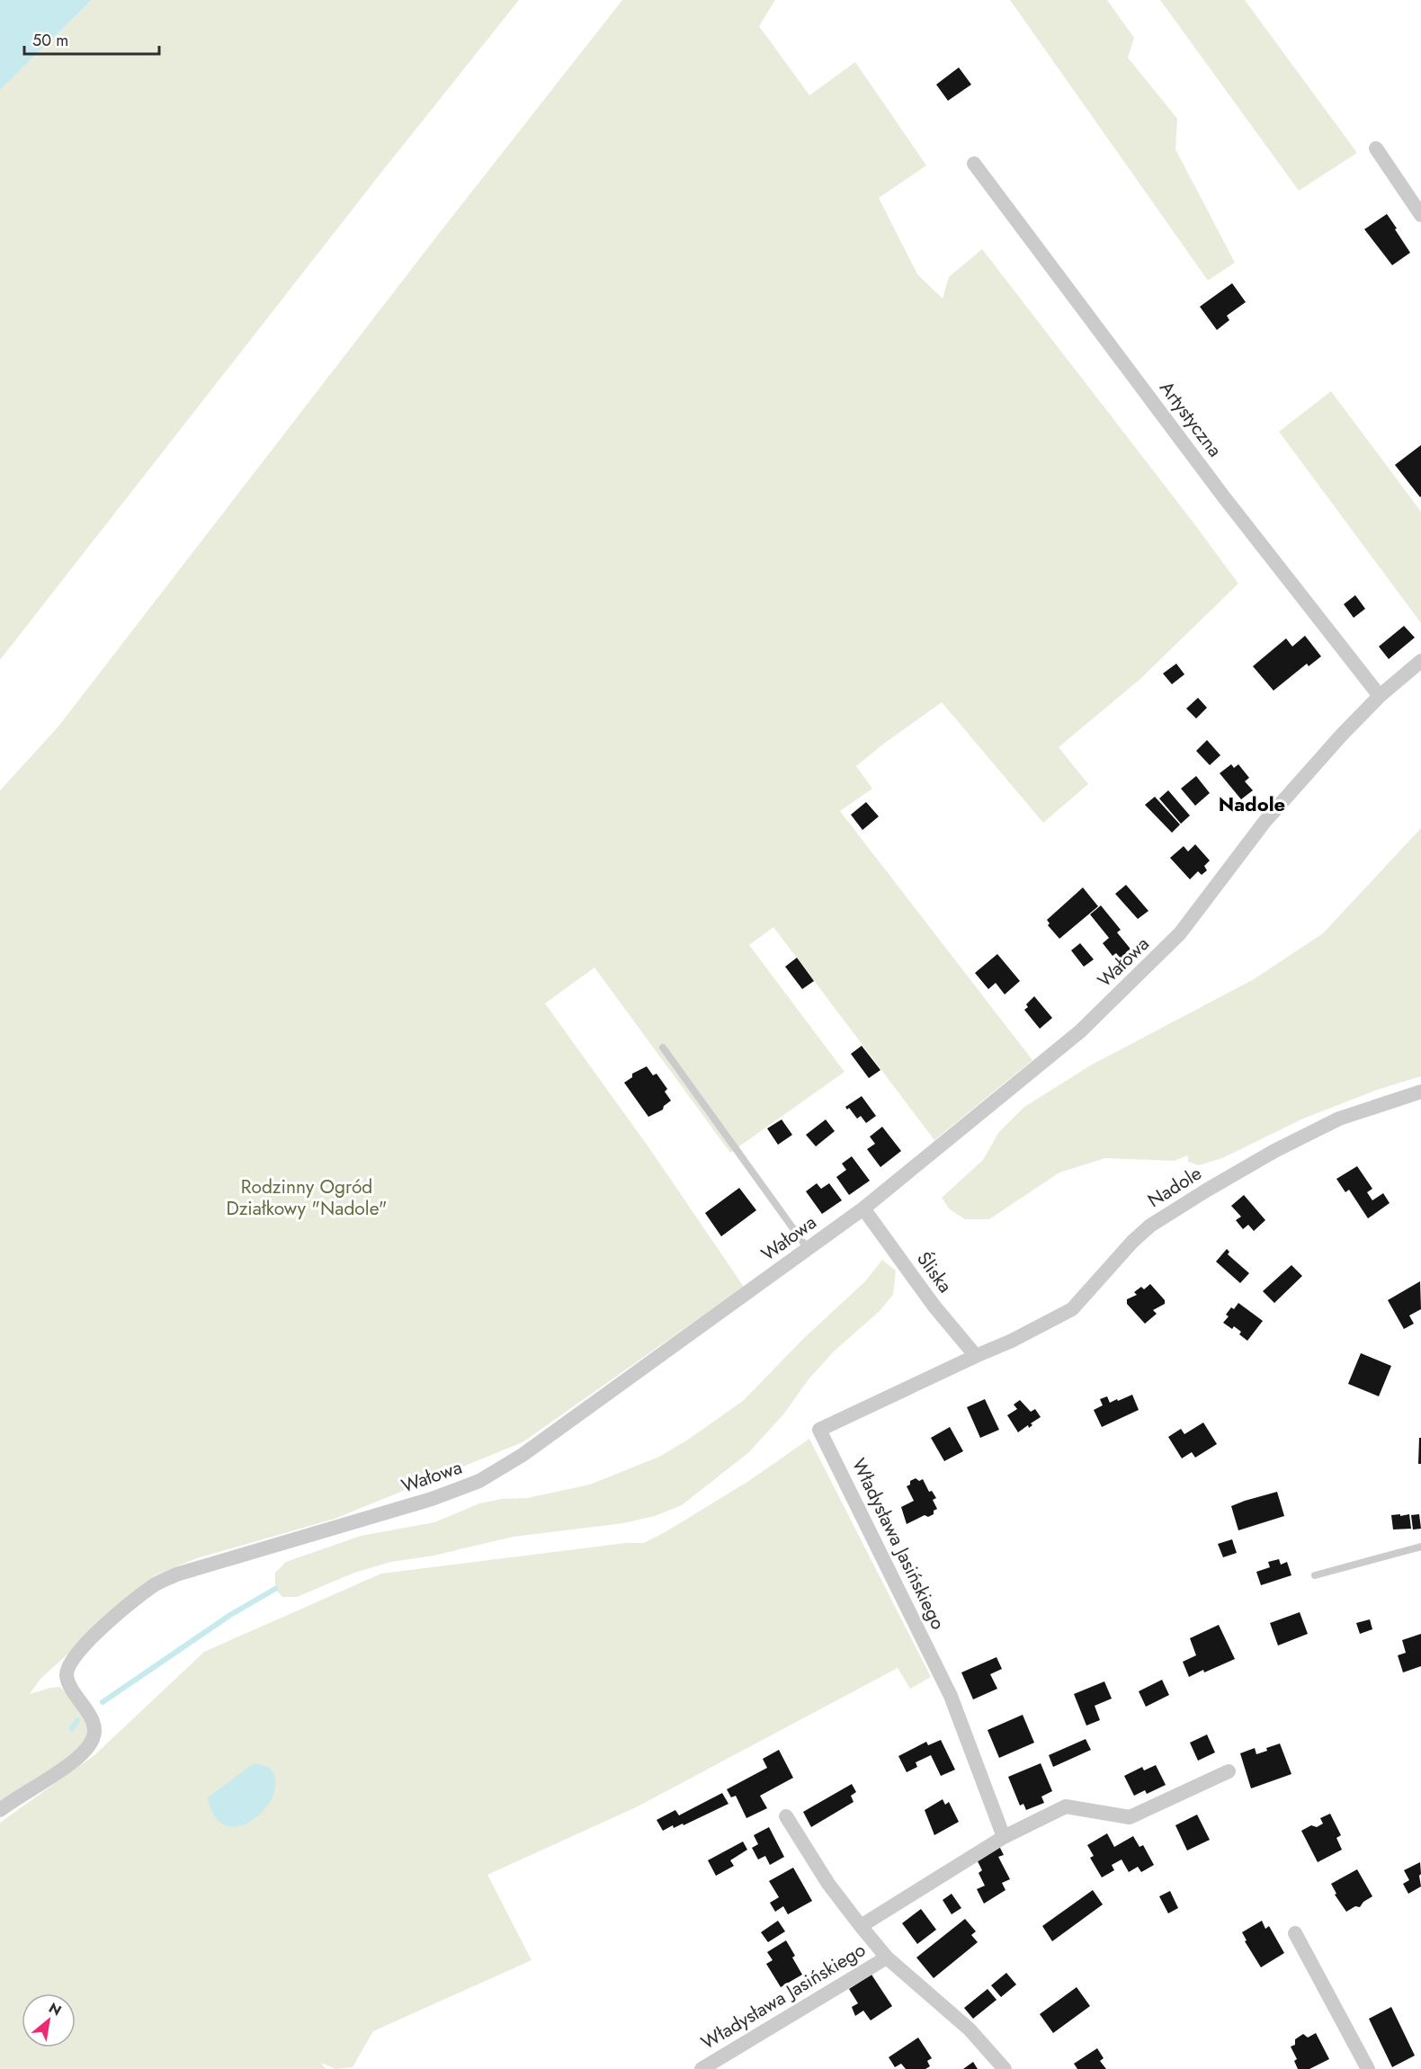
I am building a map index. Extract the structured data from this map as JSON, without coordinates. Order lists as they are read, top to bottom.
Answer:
{
  "streets": {
    "street": [
      "Artystyczna",
      "Wałowa",
      "Nadole",
      "Śliska",
      "Władysława Jasińskiego"
    ]
  },
  "crossings": [
    ["Artystyczna", "Wałowa"],
    ["Wałowa", "Śliska"],
    ["Nadole", "Śliska"],
    ["Nadole", "Władysława Jasińskiego"],
    ["Śliska", "Władysława Jasińskiego"]
  ],
  "districts": ["Nadole"],
  "parks": ["Rodzinny Ogród Działkowy \"Nadole\""],
  "scale_bar": "50 m",
  "north": "top right"
}
